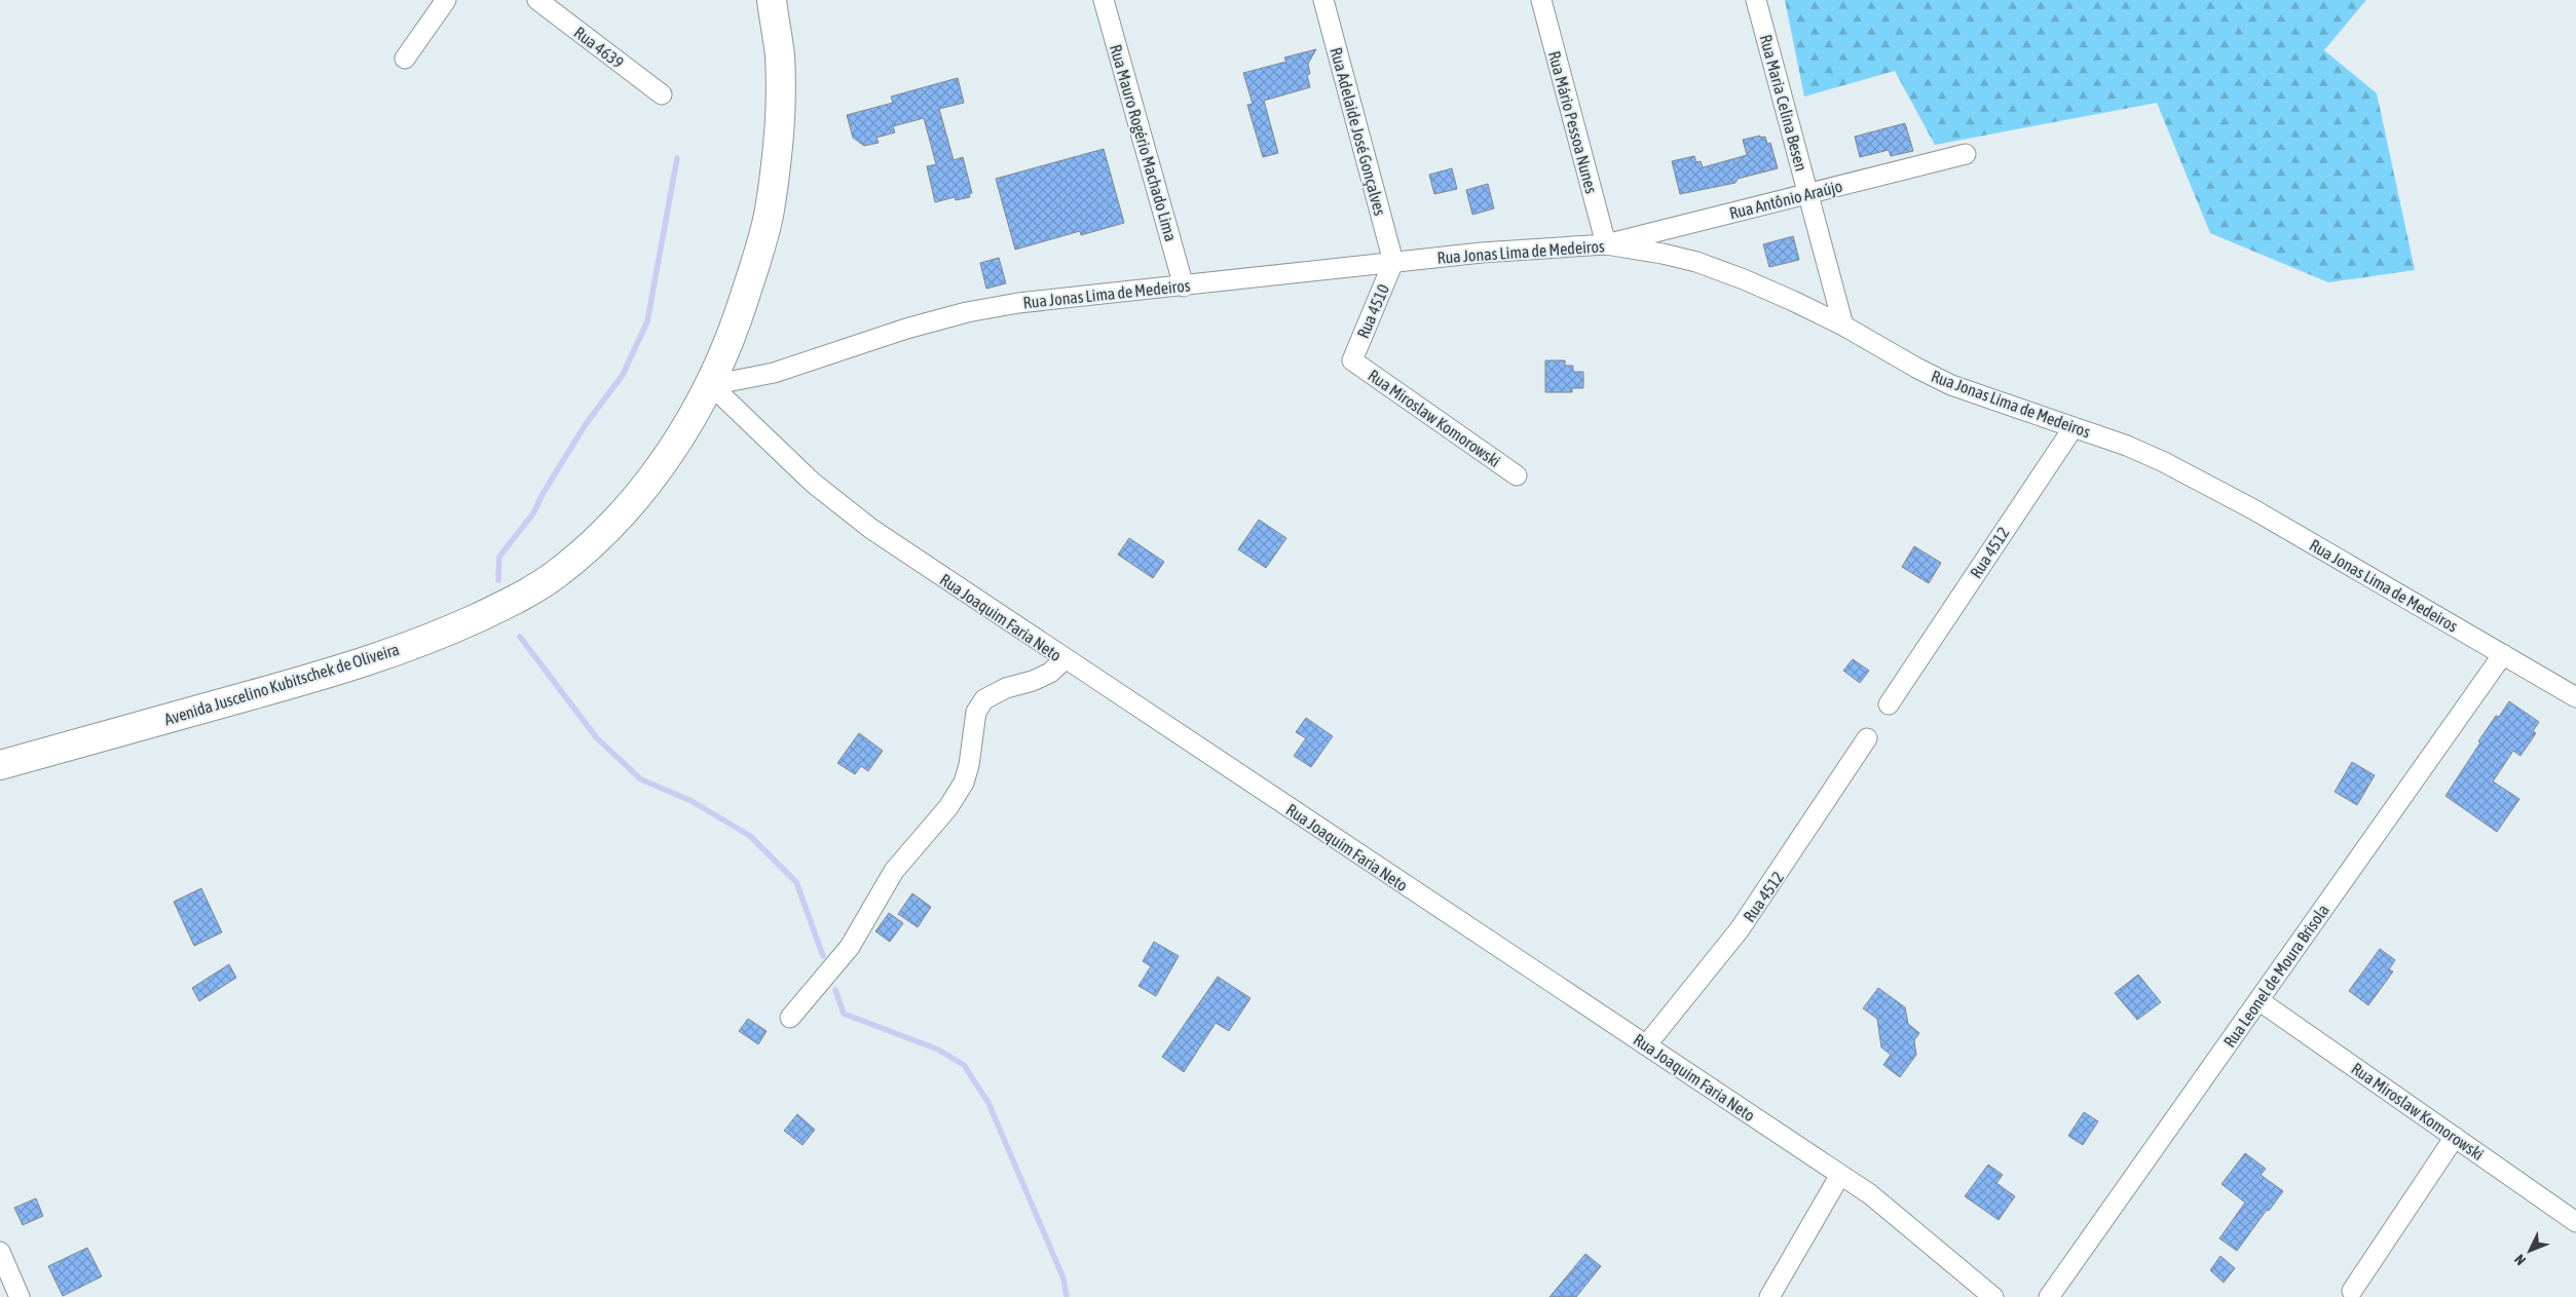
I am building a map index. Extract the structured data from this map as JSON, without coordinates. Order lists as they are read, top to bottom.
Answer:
{
  "streets": {
    "main road": ["Avenida Juscelino Kubitschek de Oliveira"],
    "street": [
      "Rua 4639",
      "Rua Maria Celina Besen",
      "Rua Mário Pessoa Nunes",
      "Rua Adelaide José Gonçalves",
      "Rua Mauro Rogério Machado Lima",
      "Rua Antônio Araújo",
      "Rua Jonas Lima de Medeiros",
      "Rua 4510",
      "Rua Miroslaw Komorowski",
      "Rua 4512",
      "Rua Joaquim Faria Neto",
      "Rua Leonel de Moura Brisola"
    ]
  },
  "crossings": [
    ["Rua Maria Celina Besen", "Rua Antônio Araújo"],
    ["Rua Maria Celina Besen", "Rua Jonas Lima de Medeiros"],
    ["Rua Mário Pessoa Nunes", "Rua Antônio Araújo"],
    ["Rua Mário Pessoa Nunes", "Rua Jonas Lima de Medeiros"],
    ["Rua Adelaide José Gonçalves", "Rua Jonas Lima de Medeiros"],
    ["Rua Adelaide José Gonçalves", "Rua 4510"],
    ["Rua Mauro Rogério Machado Lima", "Rua Jonas Lima de Medeiros"],
    ["Rua Antônio Araújo", "Rua Jonas Lima de Medeiros"],
    ["Rua Jonas Lima de Medeiros", "Rua 4510"],
    ["Rua Jonas Lima de Medeiros", "Rua 4512"],
    ["Rua Jonas Lima de Medeiros", "Rua Joaquim Faria Neto"],
    ["Rua Jonas Lima de Medeiros", "Avenida Juscelino Kubitschek de Oliveira"],
    ["Rua Jonas Lima de Medeiros", "Rua Leonel de Moura Brisola"],
    ["Rua 4510", "Rua Miroslaw Komorowski"],
    ["Rua Miroslaw Komorowski", "Rua Leonel de Moura Brisola"],
    ["Rua 4512", "Rua Joaquim Faria Neto"],
    ["Rua Joaquim Faria Neto", "Avenida Juscelino Kubitschek de Oliveira"]
  ],
  "north": "bottom left"
}
